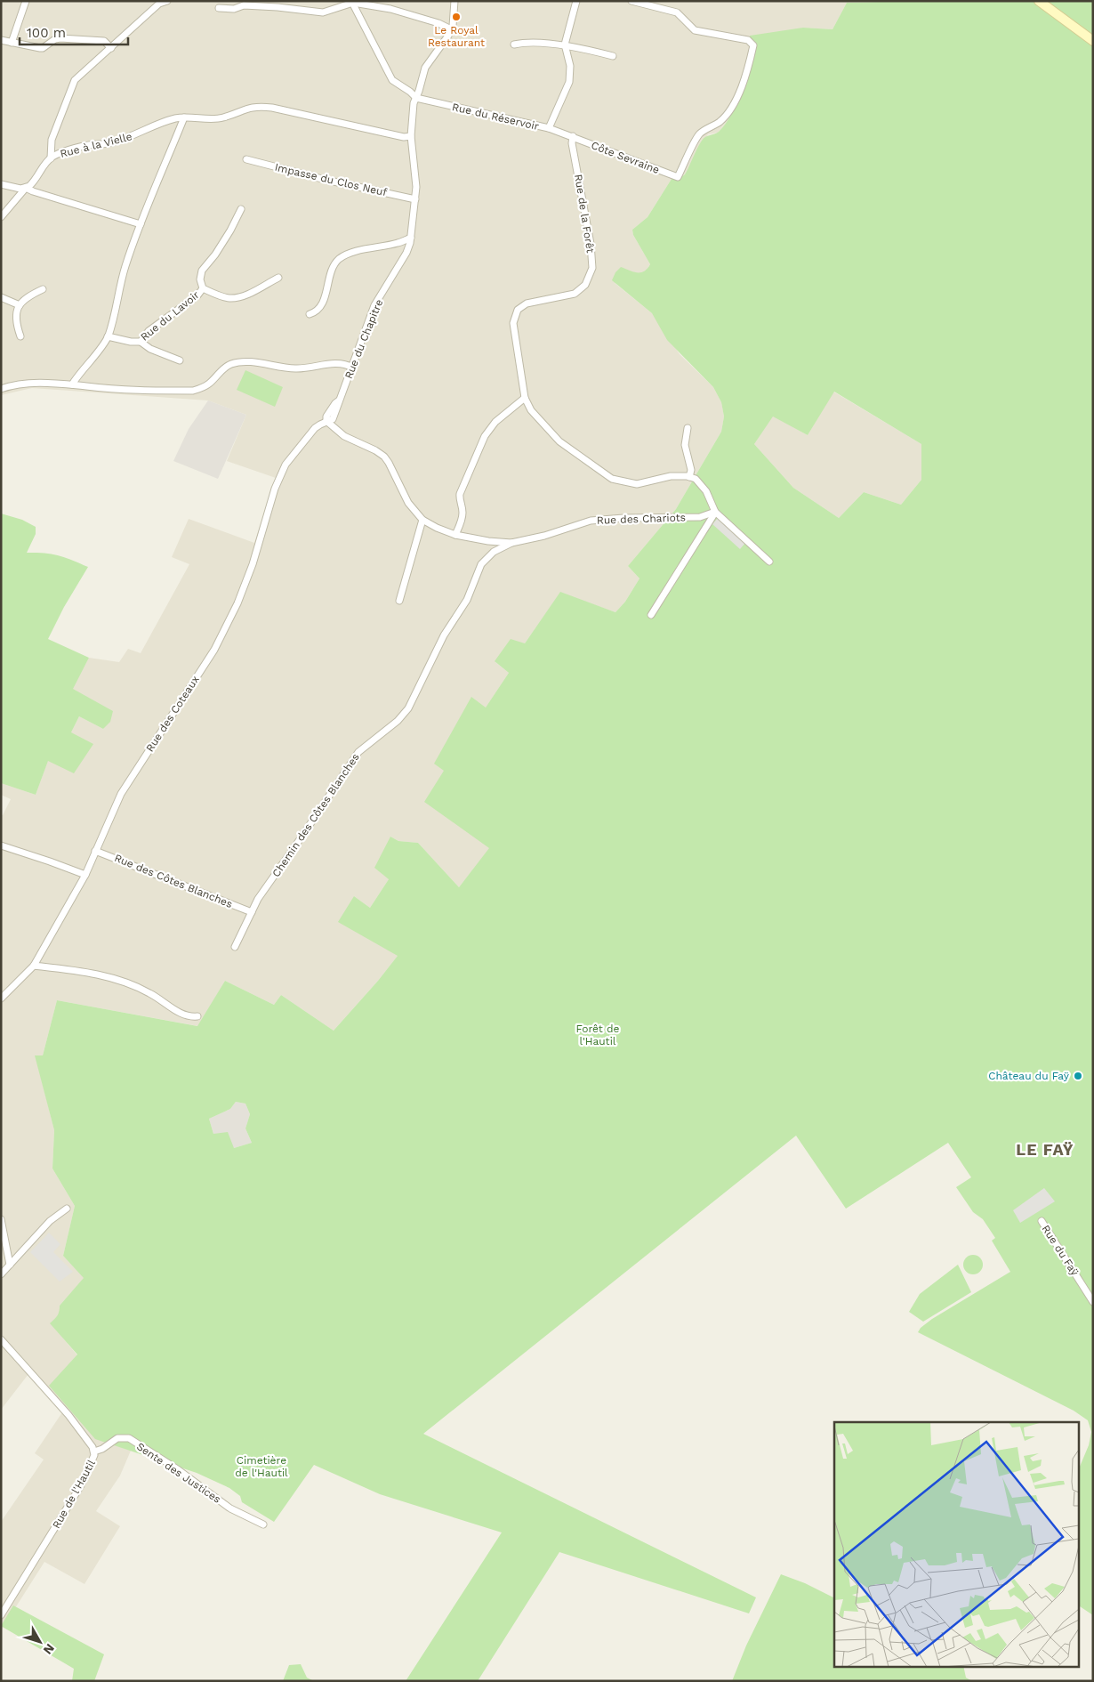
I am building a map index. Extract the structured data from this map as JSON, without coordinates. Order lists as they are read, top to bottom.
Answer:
{
  "streets": {
    "street": [
      "Rue du Réservoir",
      "Rue à la Vielle",
      "Côte Sevraine",
      "Impasse du Clos Neuf",
      "Rue de la Forêt",
      "Rue du Lavoir",
      "Rue du Chapitre",
      "Rue des Chariots",
      "Rue des Coteaux",
      "Chemin des Côtes Blanches",
      "Rue des Côtes Blanches",
      "Rue du Faÿ",
      "Sente des Justices",
      "Rue de l'Hautil"
    ]
  },
  "crossings": [
    ["Rue du Réservoir", "Côte Sevraine"],
    ["Rue du Réservoir", "Rue de la Forêt"],
    ["Rue du Réservoir", "Rue du Chapitre"],
    ["Rue à la Vielle", "Rue du Chapitre"],
    ["Côte Sevraine", "Rue de la Forêt"],
    ["Impasse du Clos Neuf", "Rue du Chapitre"],
    ["Rue du Chapitre", "Rue des Chariots"],
    ["Rue du Chapitre", "Rue des Coteaux"],
    ["Rue des Chariots", "Rue des Coteaux"],
    ["Rue des Chariots", "Chemin des Côtes Blanches"],
    ["Rue des Coteaux", "Rue des Côtes Blanches"],
    ["Chemin des Côtes Blanches", "Rue des Côtes Blanches"],
    ["Sente des Justices", "Rue de l'Hautil"]
  ],
  "districts": ["LE FAŸ"],
  "parks": ["Forêt de l'Hautil", "Cimetière de l'Hautil"],
  "places": ["Le Royal Restaurant", "Château du Faÿ"],
  "scale_bar": "100 m",
  "north": "bottom right"
}
